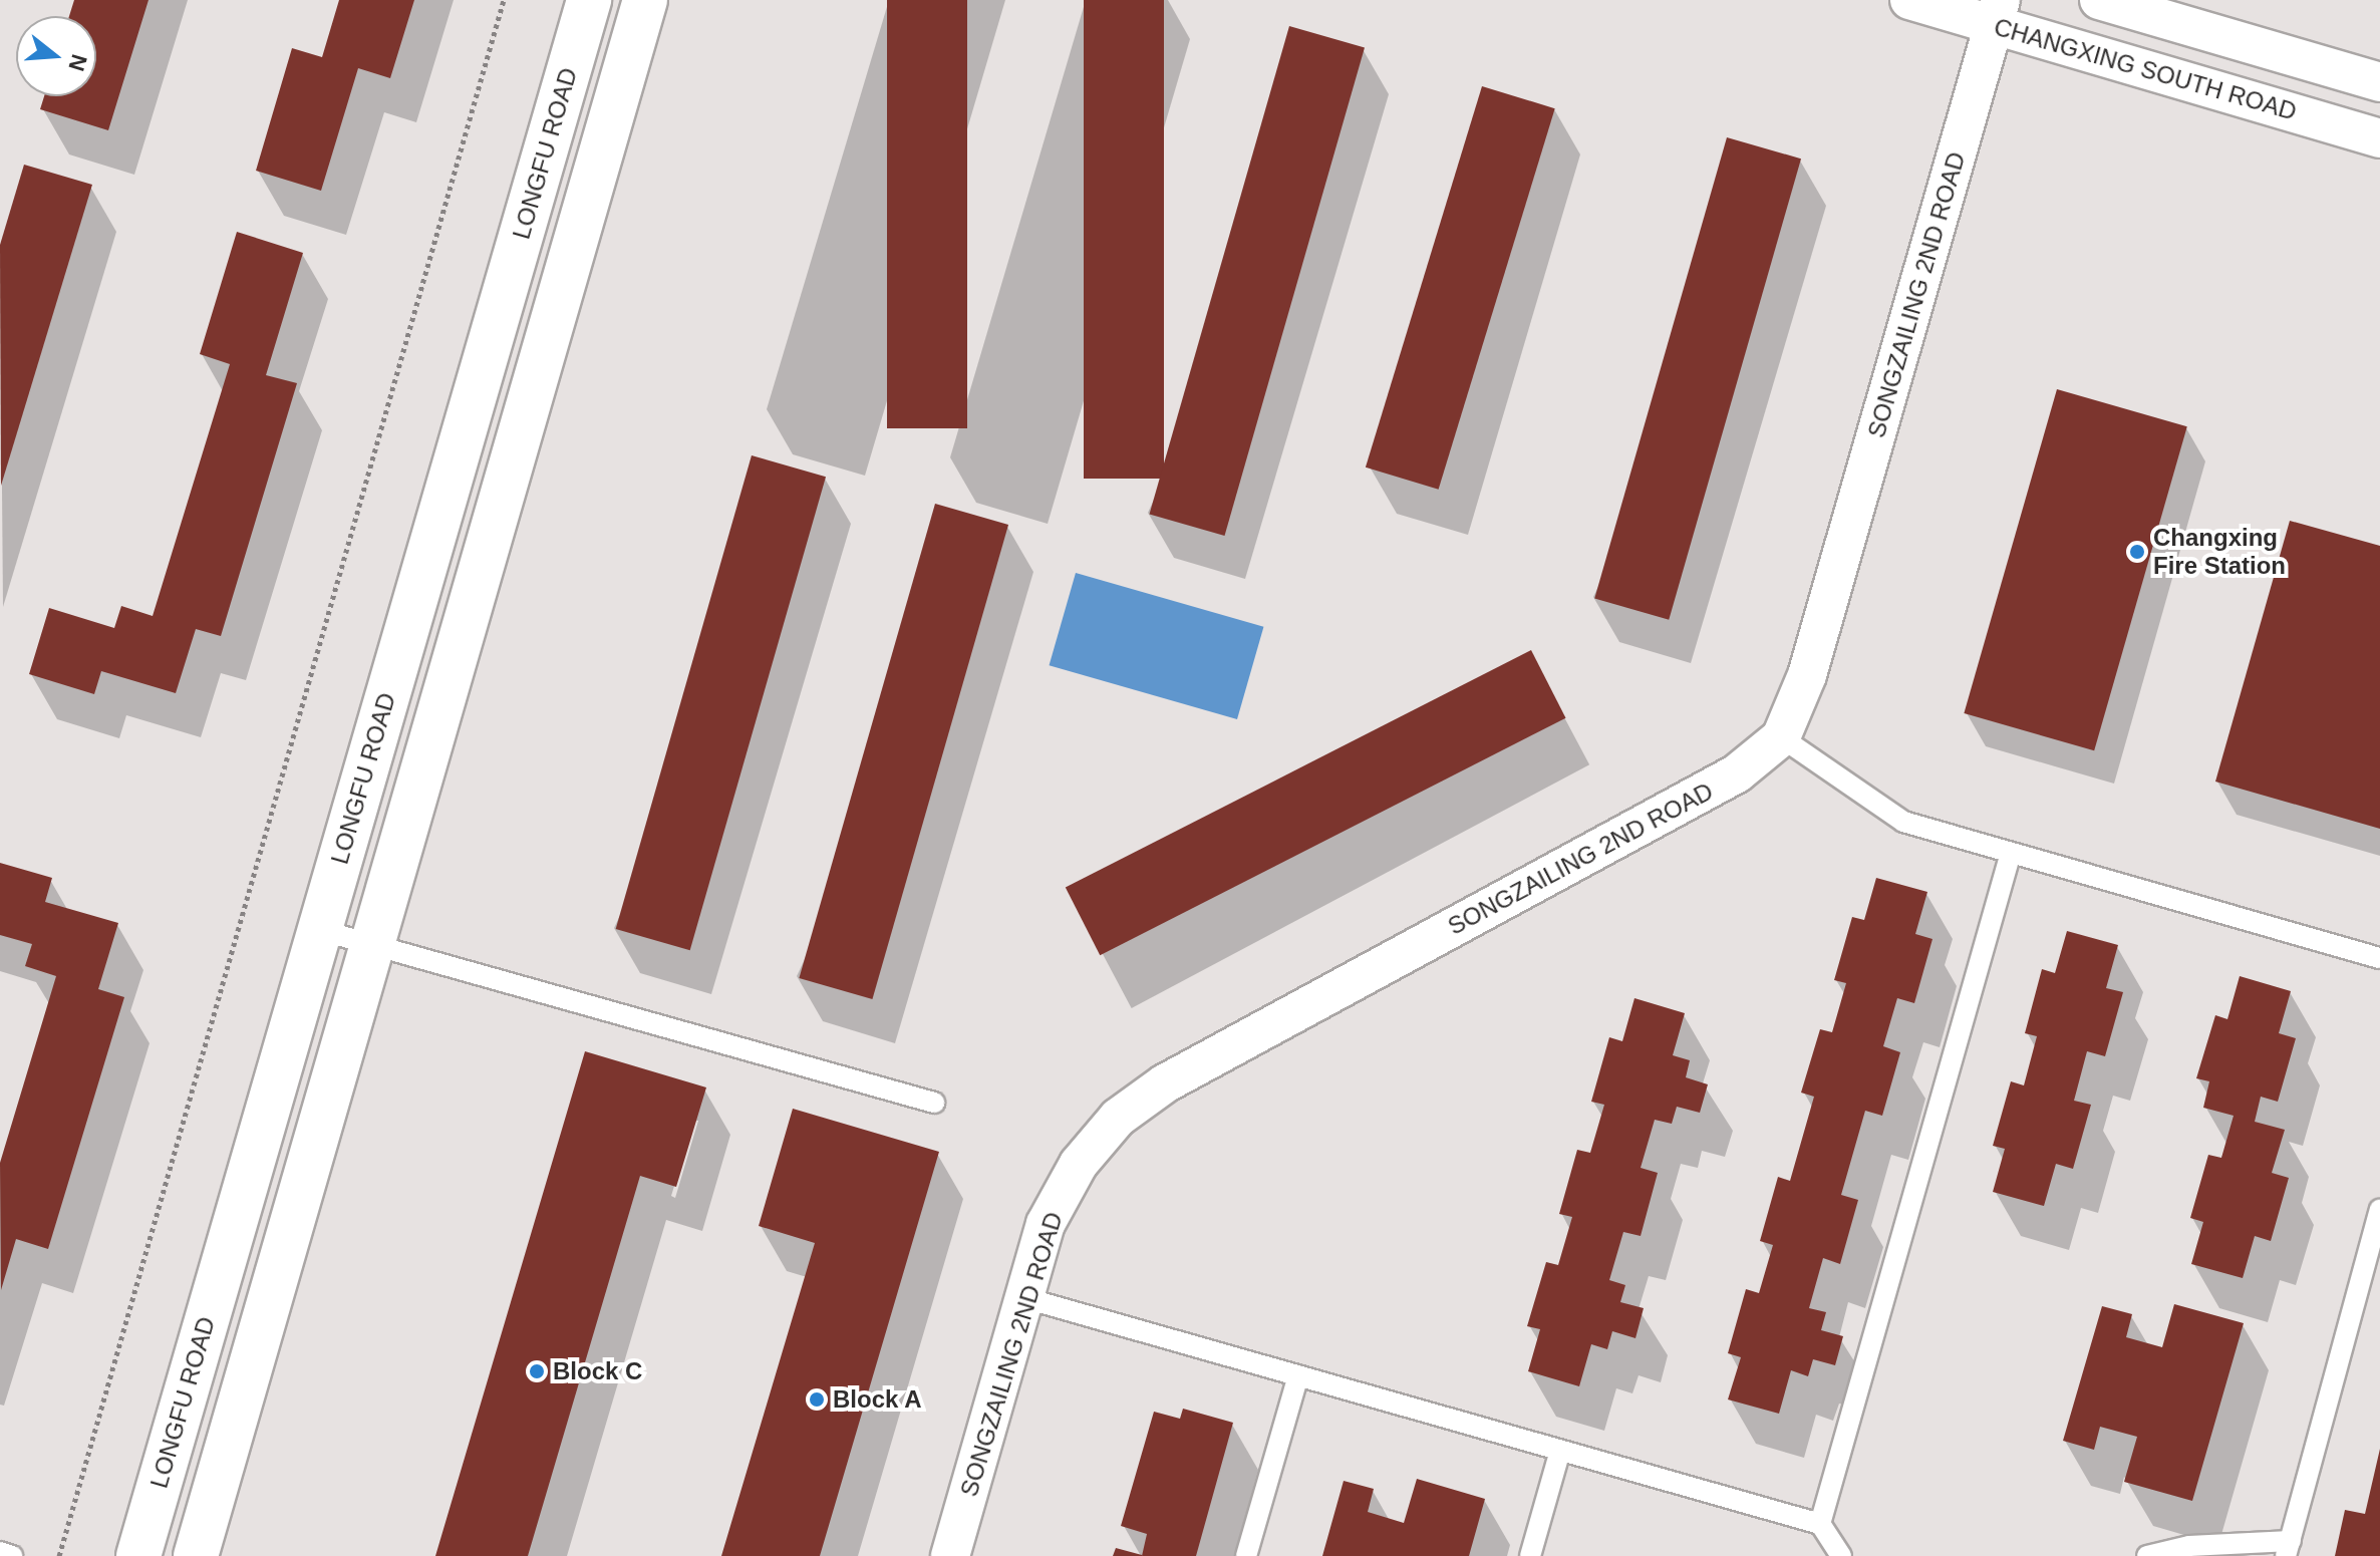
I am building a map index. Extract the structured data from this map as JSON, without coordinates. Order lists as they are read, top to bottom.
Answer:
{
  "streets": {
    "street": ["CHANGXING SOUTH ROAD", "LONGFU ROAD", "SONGZAILING 2ND ROAD"]
  },
  "crossings": [
    ["CHANGXING SOUTH ROAD", "SONGZAILING 2ND ROAD"]
  ],
  "places": ["Changxing Fire Station", "Block C", "Block A"],
  "north": "right"
}
